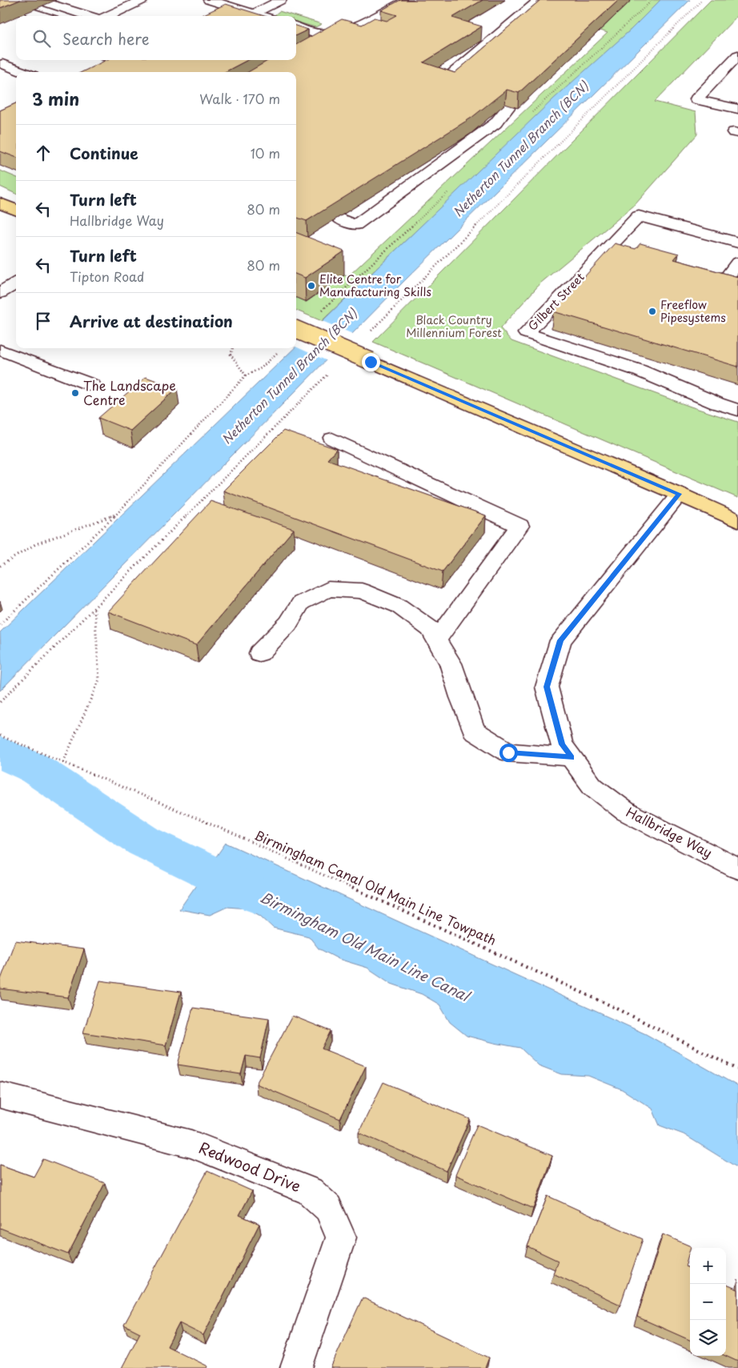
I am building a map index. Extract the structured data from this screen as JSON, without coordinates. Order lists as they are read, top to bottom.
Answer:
{
  "streets": {
    "street": ["Gilbert Street", "Hallbridge Way", "Redwood Drive"],
    "path": ["Birmingham Canal Old Main Line Towpath"]
  },
  "water": ["Netherton Tunnel Branch (BCN)", "Birmingham Old Main Line Canal"],
  "parks": ["Black Country Millennium Forest"],
  "places": ["Elite Centre for Manufacturing Skills", "Freeflow Pipesystems", "The Landscape Centre"],
  "page": {
    "search": "Search here",
    "heading": ["3 min", "Walk · 170 m"],
    "list": [
      ["Continue", "10 m"],
      ["Turn left", "Hallbridge Way", "80 m"],
      ["Turn left", "Tipton Road", "80 m"],
      "Arrive at destination"
    ],
    "map_buttons": ["+", "−"]
  }
}
